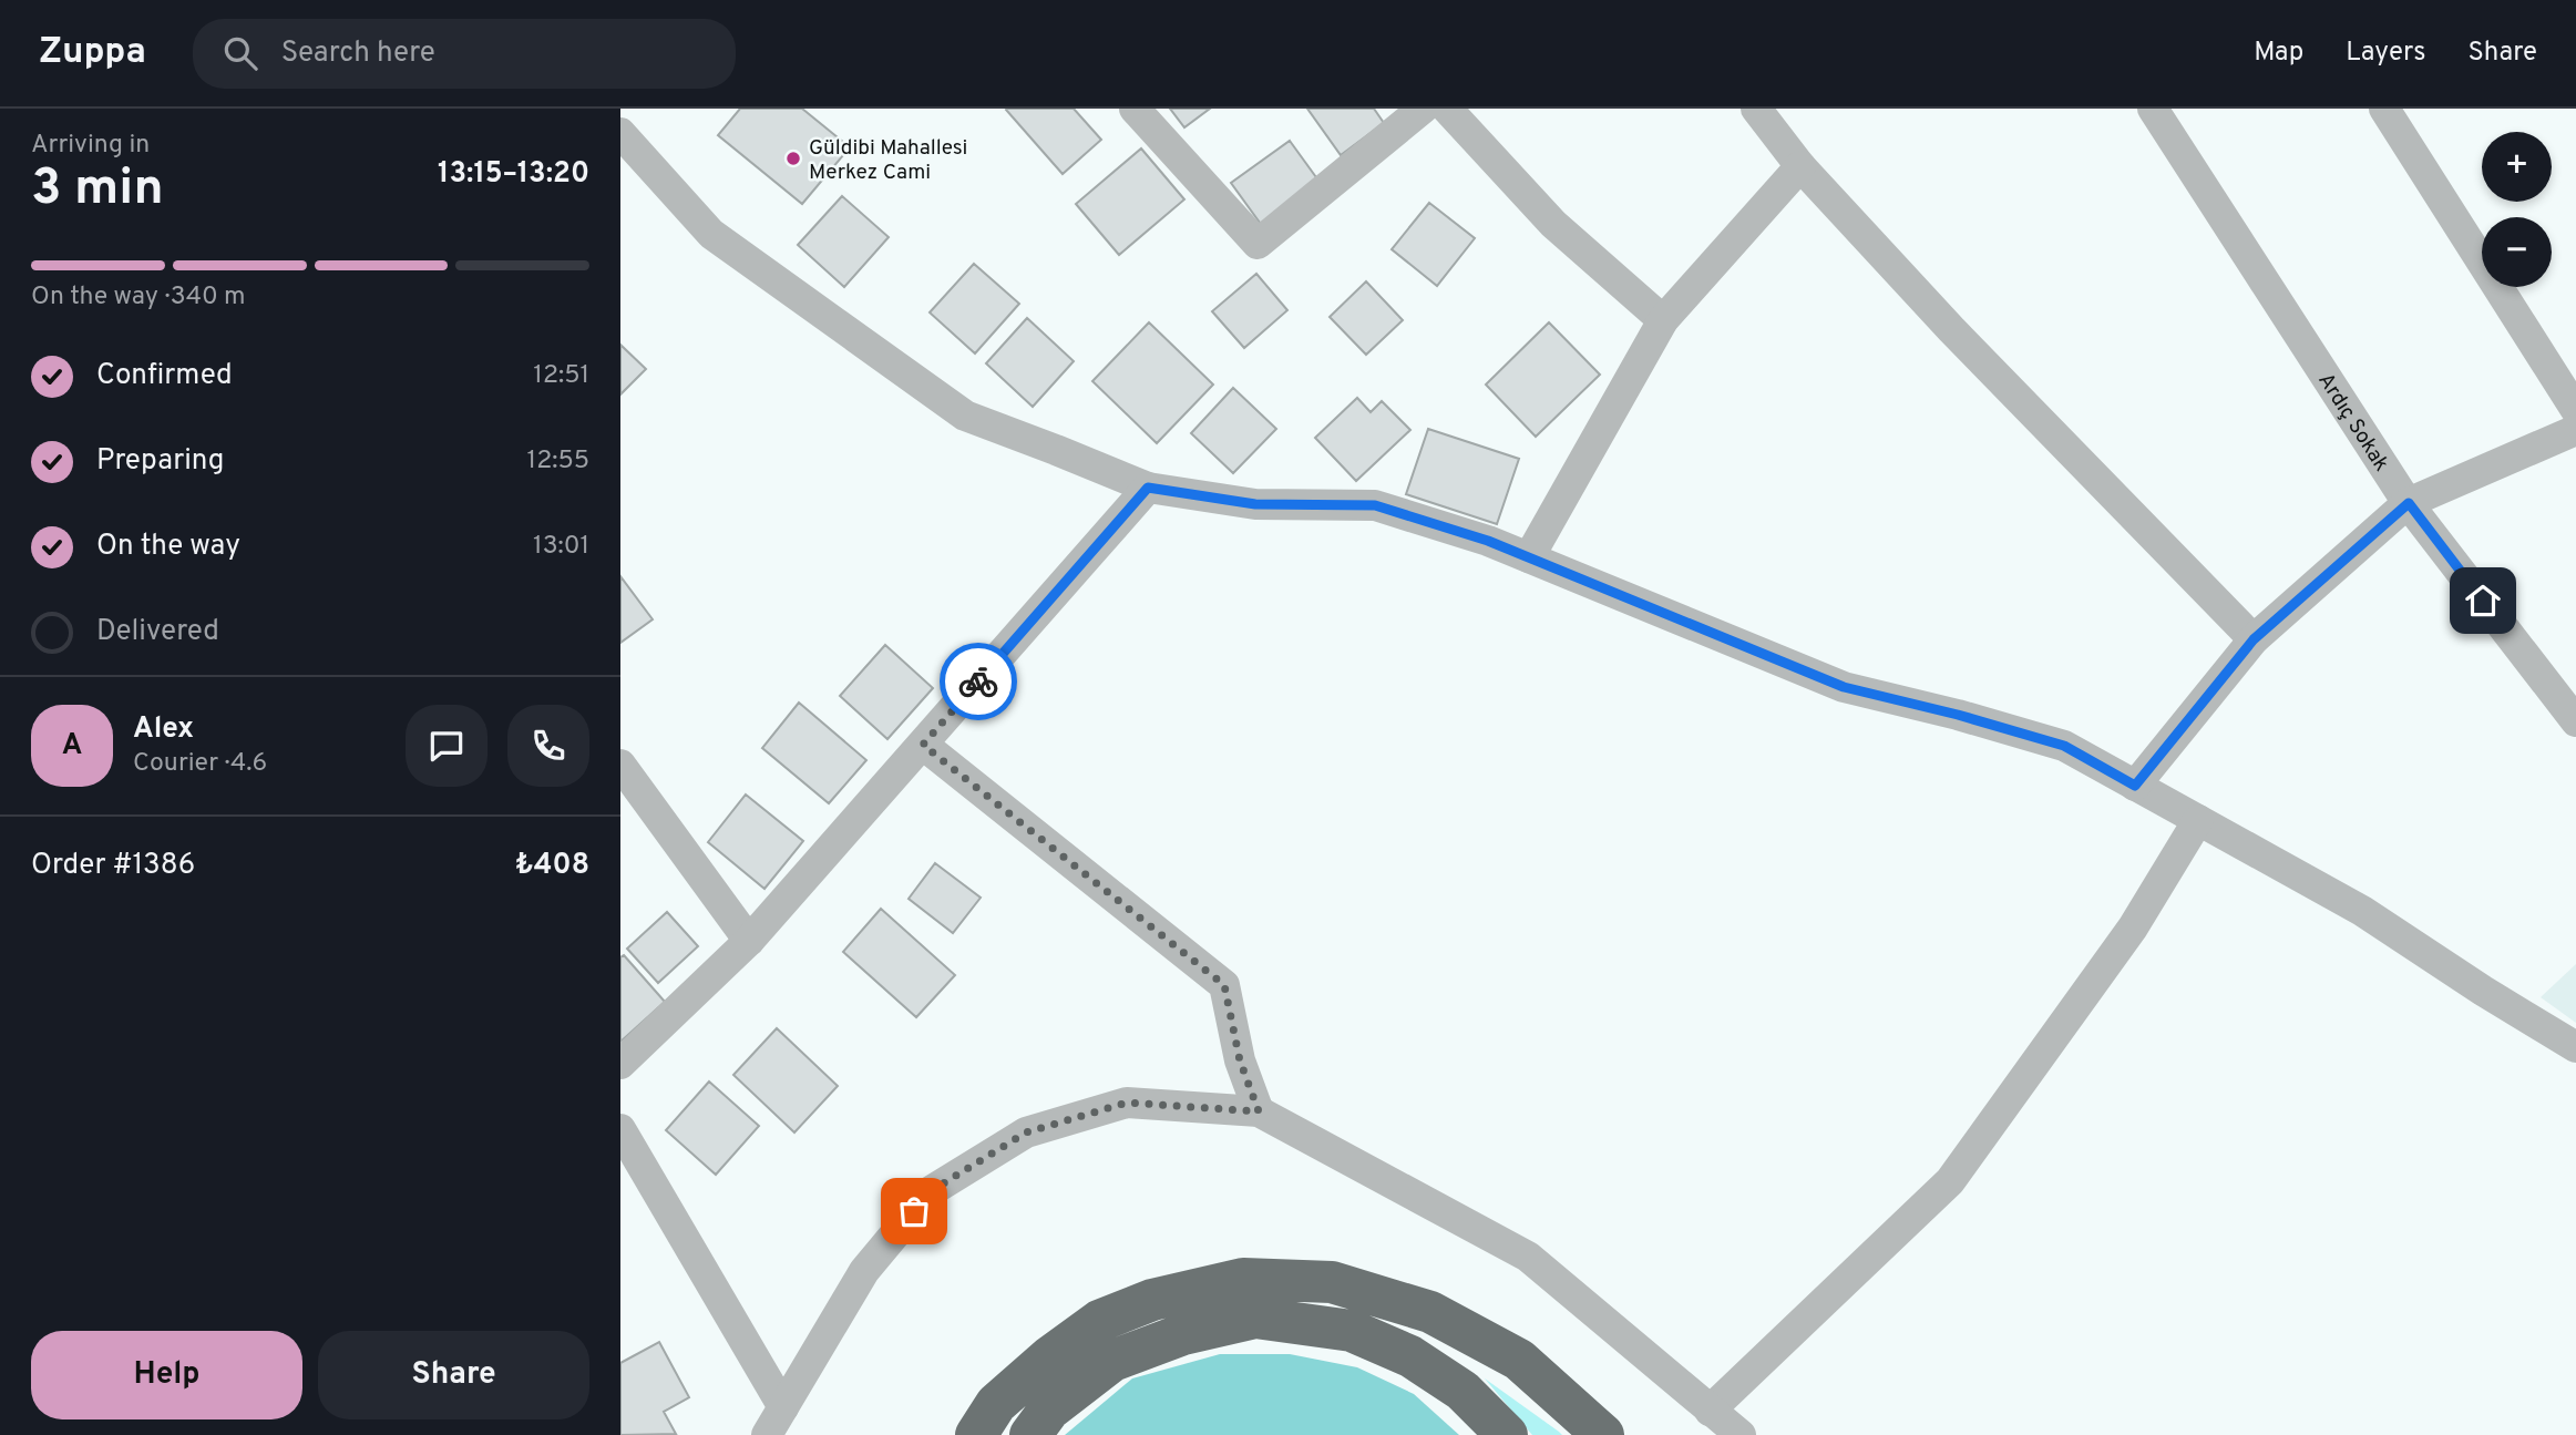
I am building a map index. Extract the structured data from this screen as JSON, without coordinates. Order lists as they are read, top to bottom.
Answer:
{
  "streets": {
    "street": ["Ardıç Sokak"]
  },
  "places": ["Güldibi Mahallesi Merkez Cami"],
  "page": {
    "header": "Zuppa",
    "search": "Search here",
    "nav": ["Map", "Layers", "Share"],
    "heading": ["3 min", "Arriving in", "13:15–13:20"],
    "panel": [
      "Alex",
      "Courier · 4.6",
      "Order #1386",
      "₺408"
    ],
    "map_buttons": ["+", "−"],
    "bar": "On the way · 340 m",
    "list": [
      ["Confirmed", "12:51"],
      ["Preparing", "12:55"],
      ["On the way", "13:01"],
      "Delivered"
    ],
    "round": "A",
    "buttons": ["Help", "Share"]
  }
}
